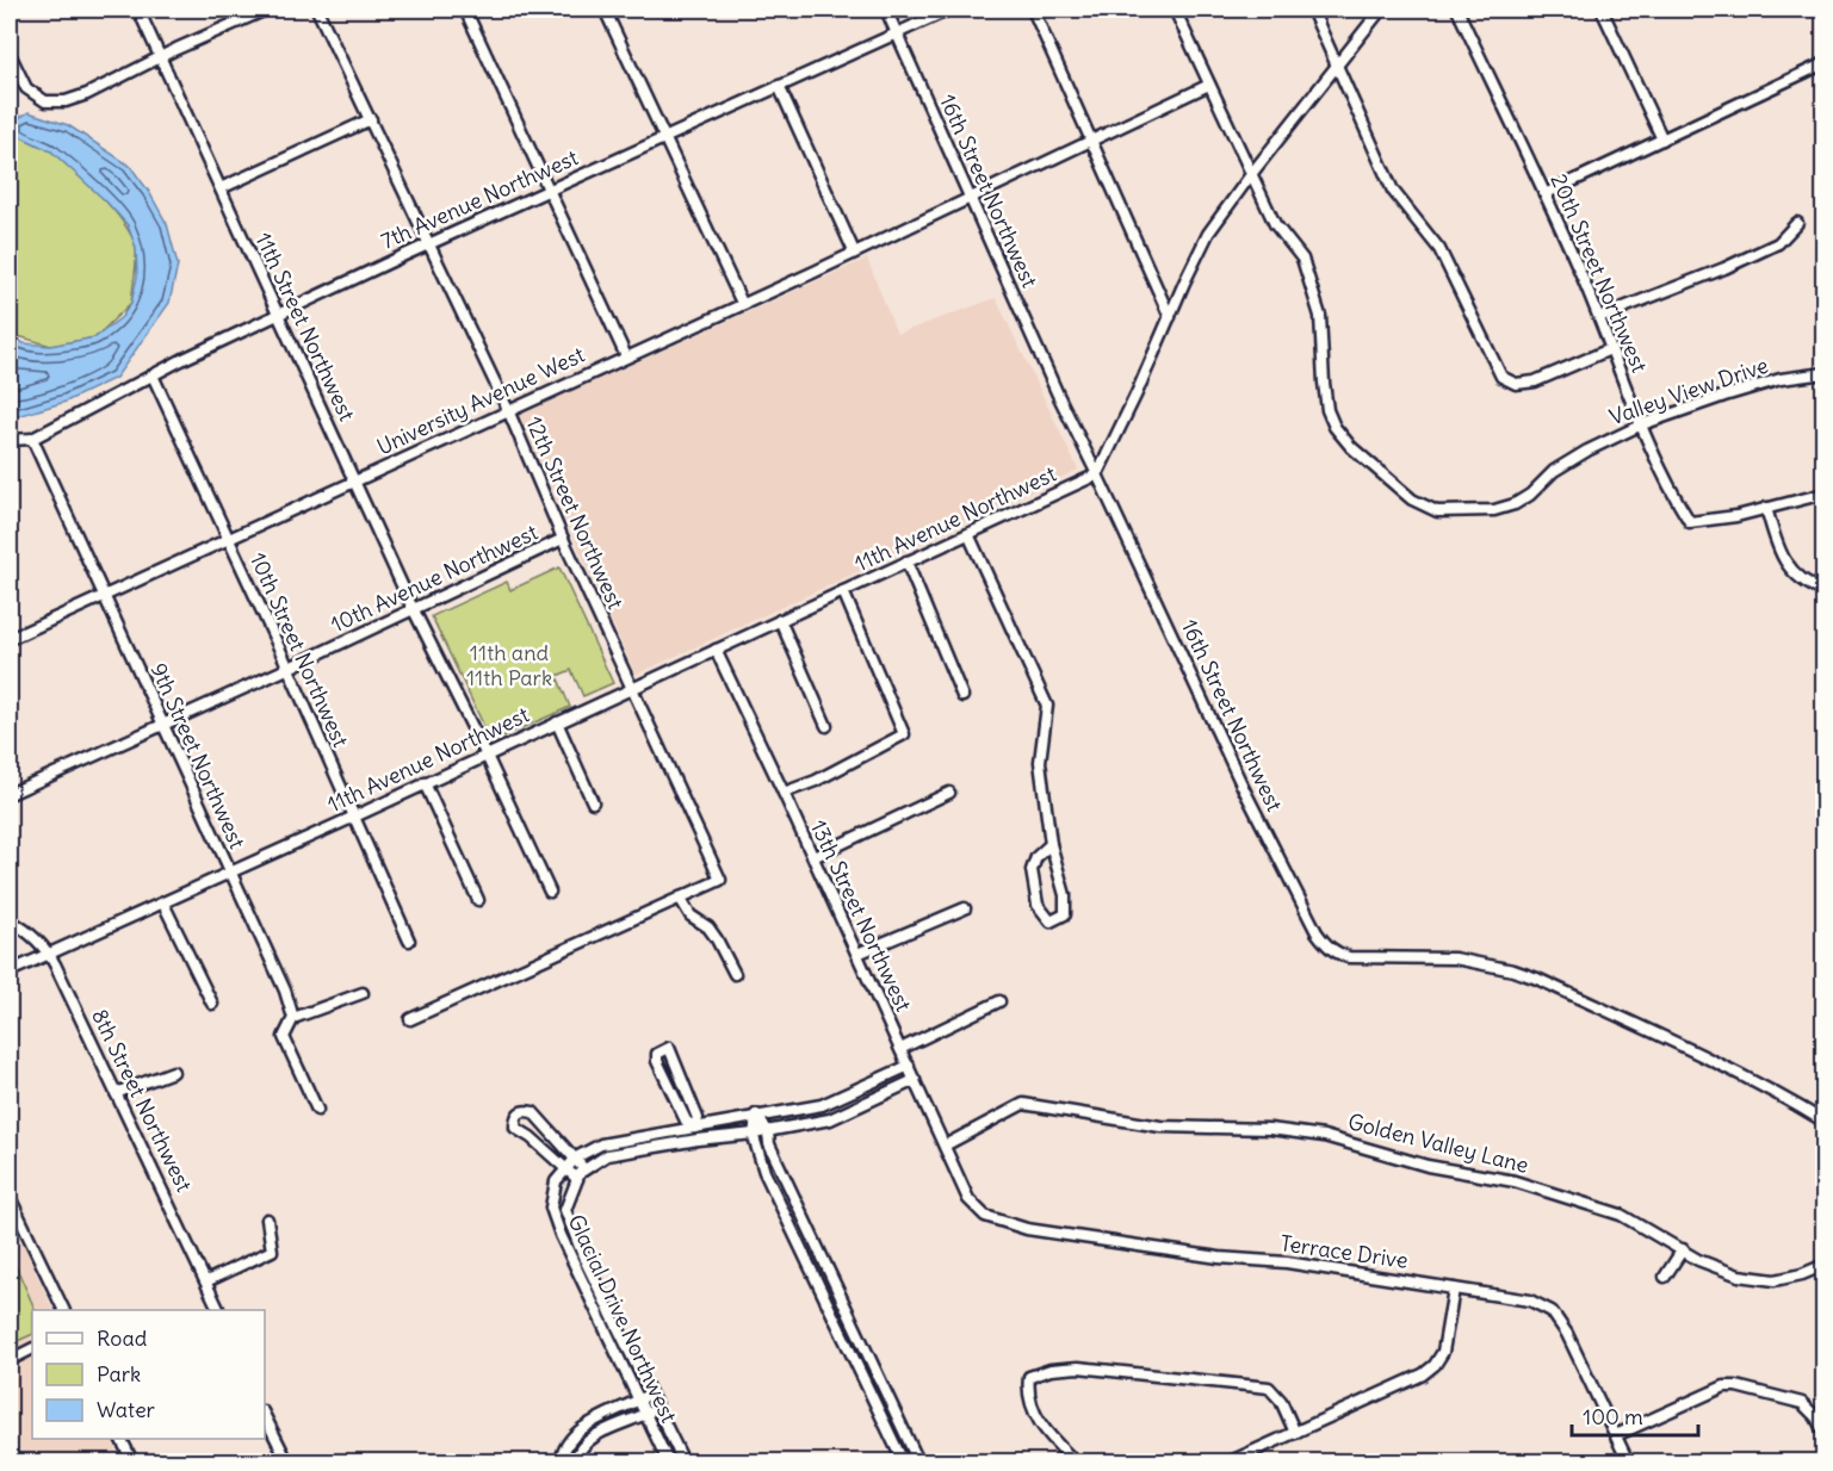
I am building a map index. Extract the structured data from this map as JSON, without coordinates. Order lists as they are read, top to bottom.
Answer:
{
  "streets": {
    "street": [
      "16th Street Northwest",
      "7th Avenue Northwest",
      "20th Street Northwest",
      "11th Street Northwest",
      "Valley View Drive",
      "University Avenue West",
      "12th Street Northwest",
      "11th Avenue Northwest",
      "10th Avenue Northwest",
      "10th Street Northwest",
      "9th Street Northwest",
      "13th Street Northwest",
      "8th Street Northwest",
      "Golden Valley Lane",
      "Terrace Drive",
      "Glacial Drive Northwest"
    ]
  },
  "crossings": [
    ["16th Street Northwest", "7th Avenue Northwest"],
    ["16th Street Northwest", "University Avenue West"],
    ["16th Street Northwest", "11th Avenue Northwest"],
    ["7th Avenue Northwest", "11th Street Northwest"],
    ["7th Avenue Northwest", "12th Street Northwest"],
    ["7th Avenue Northwest", "10th Street Northwest"],
    ["7th Avenue Northwest", "9th Street Northwest"],
    ["20th Street Northwest", "Valley View Drive"],
    ["11th Street Northwest", "University Avenue West"],
    ["11th Street Northwest", "11th Avenue Northwest"],
    ["11th Street Northwest", "10th Avenue Northwest"],
    ["Valley View Drive", "University Avenue West"],
    ["University Avenue West", "12th Street Northwest"],
    ["University Avenue West", "10th Street Northwest"],
    ["University Avenue West", "9th Street Northwest"],
    ["12th Street Northwest", "11th Avenue Northwest"],
    ["12th Street Northwest", "10th Avenue Northwest"],
    ["11th Avenue Northwest", "10th Street Northwest"],
    ["11th Avenue Northwest", "9th Street Northwest"],
    ["11th Avenue Northwest", "13th Street Northwest"],
    ["11th Avenue Northwest", "8th Street Northwest"],
    ["10th Avenue Northwest", "10th Street Northwest"],
    ["10th Avenue Northwest", "9th Street Northwest"],
    ["13th Street Northwest", "Golden Valley Lane"],
    ["13th Street Northwest", "Terrace Drive"],
    ["13th Street Northwest", "Glacial Drive Northwest"]
  ],
  "parks": ["11th and 11th Park"],
  "legend": ["Road", "Park", "Water"],
  "scale_bar": "100 m"
}
